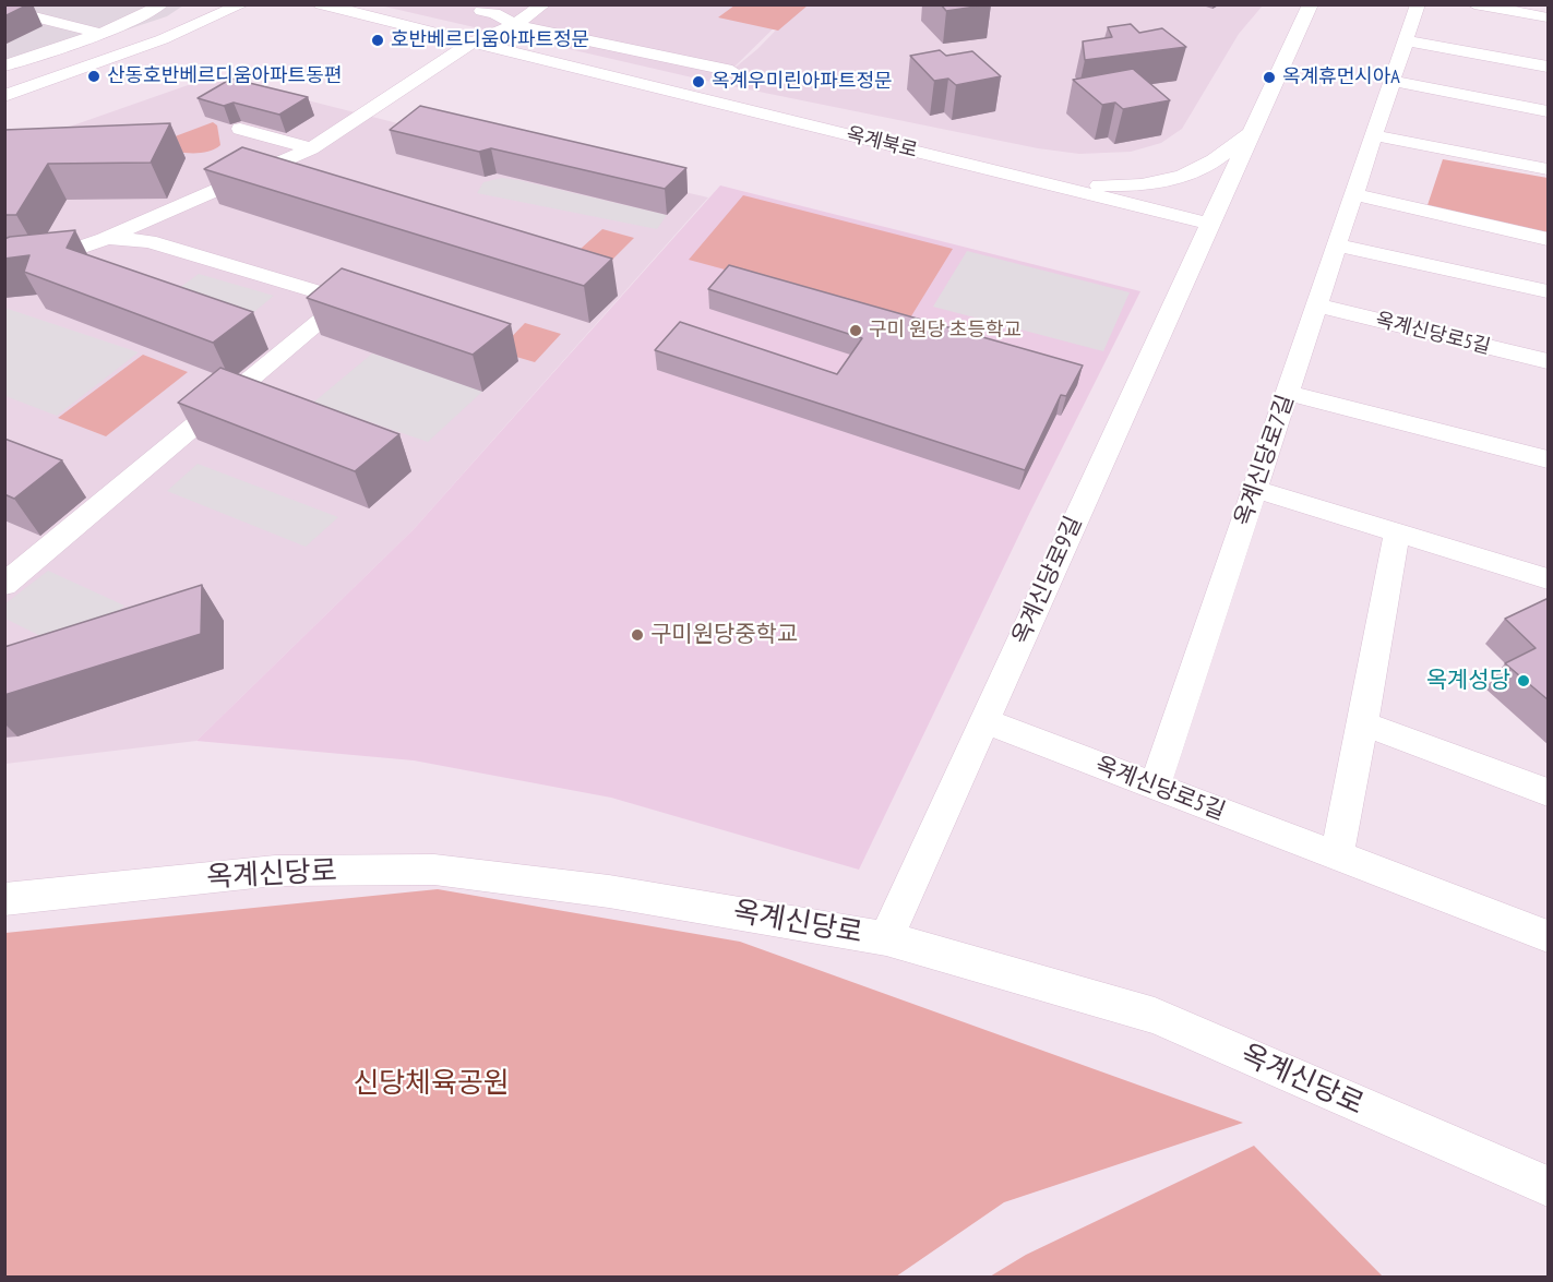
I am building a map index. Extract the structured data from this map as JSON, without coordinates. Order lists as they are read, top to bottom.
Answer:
{
  "streets": {
    "street": [
      "옥계북로",
      "옥계신당로5길",
      "옥계신당로7길",
      "옥계신당로9길",
      "옥계신당로"
    ]
  },
  "crossings": [
    ["옥계북로", "옥계신당로9길"],
    ["옥계신당로5길", "옥계신당로7길"],
    ["옥계신당로5길", "옥계신당로9길"],
    ["옥계신당로9길", "옥계신당로"]
  ],
  "parks": ["신당체육공원"],
  "places": [
    "호반베르디움아파트정문",
    "산동호반베르디움아파트동편",
    "옥계휴먼시아A",
    "옥계우미린아파트정문",
    "구미 원당 초등학교",
    "구미원당중학교",
    "옥계성당"
  ]
}
